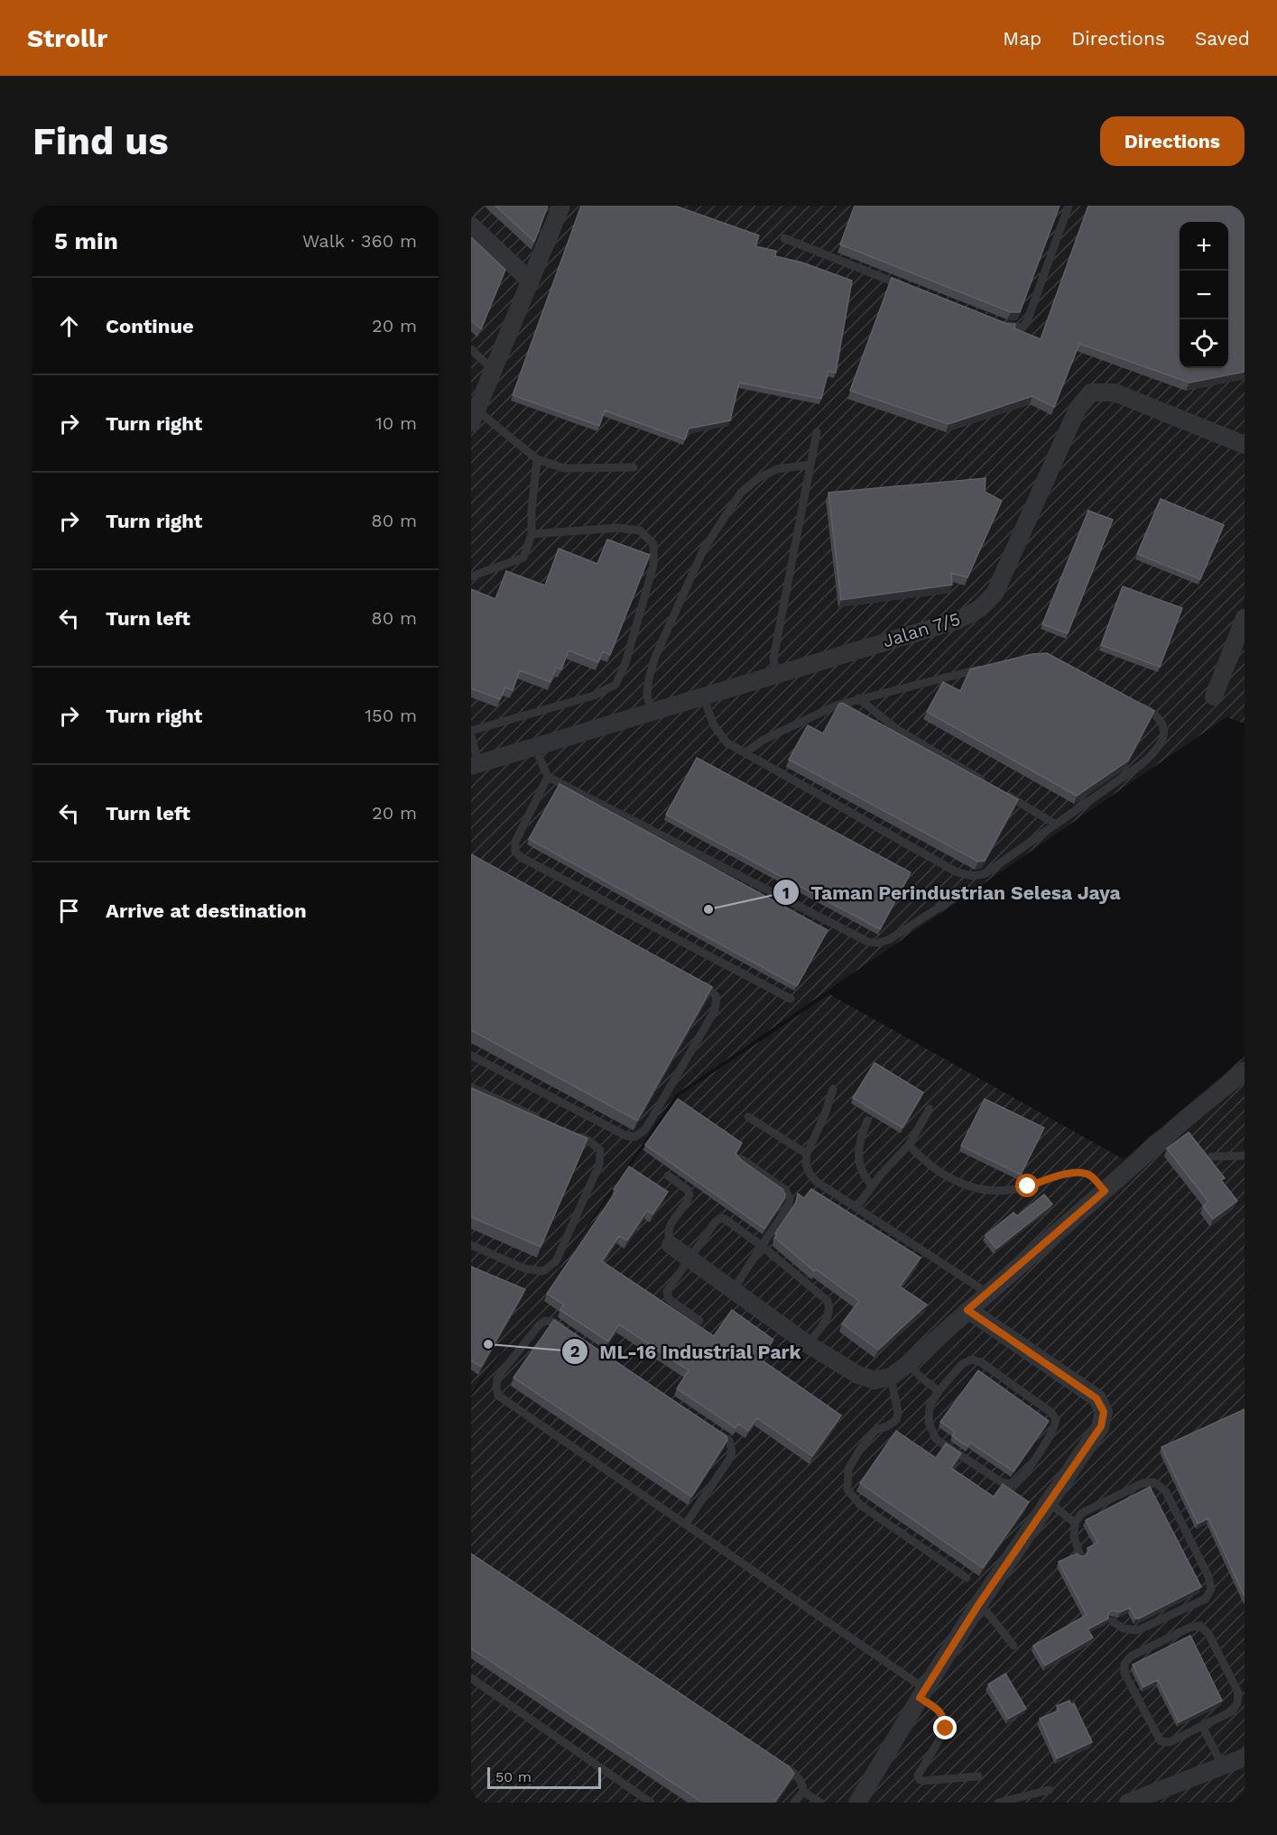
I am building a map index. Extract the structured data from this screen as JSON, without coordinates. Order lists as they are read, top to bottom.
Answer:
{
  "streets": {
    "street": ["Jalan 7/5"]
  },
  "places": ["Taman Perindustrian Selesa Jaya", "ML-16 Industrial Park"],
  "scale_bar": "50 m",
  "page": {
    "header": "Strollr",
    "nav": ["Map", "Directions", "Saved"],
    "buttons": "Directions",
    "title": "Find us",
    "heading": ["5 min", "Walk · 360 m"],
    "map_buttons": ["+", "−"],
    "list": [
      ["Continue", "20 m"],
      ["Turn right", "10 m"],
      ["Turn right", "80 m"],
      ["Turn left", "80 m"],
      ["Turn right", "150 m"],
      ["Turn left", "20 m"],
      "Arrive at destination"
    ],
    "scale": "50 m"
  }
}
